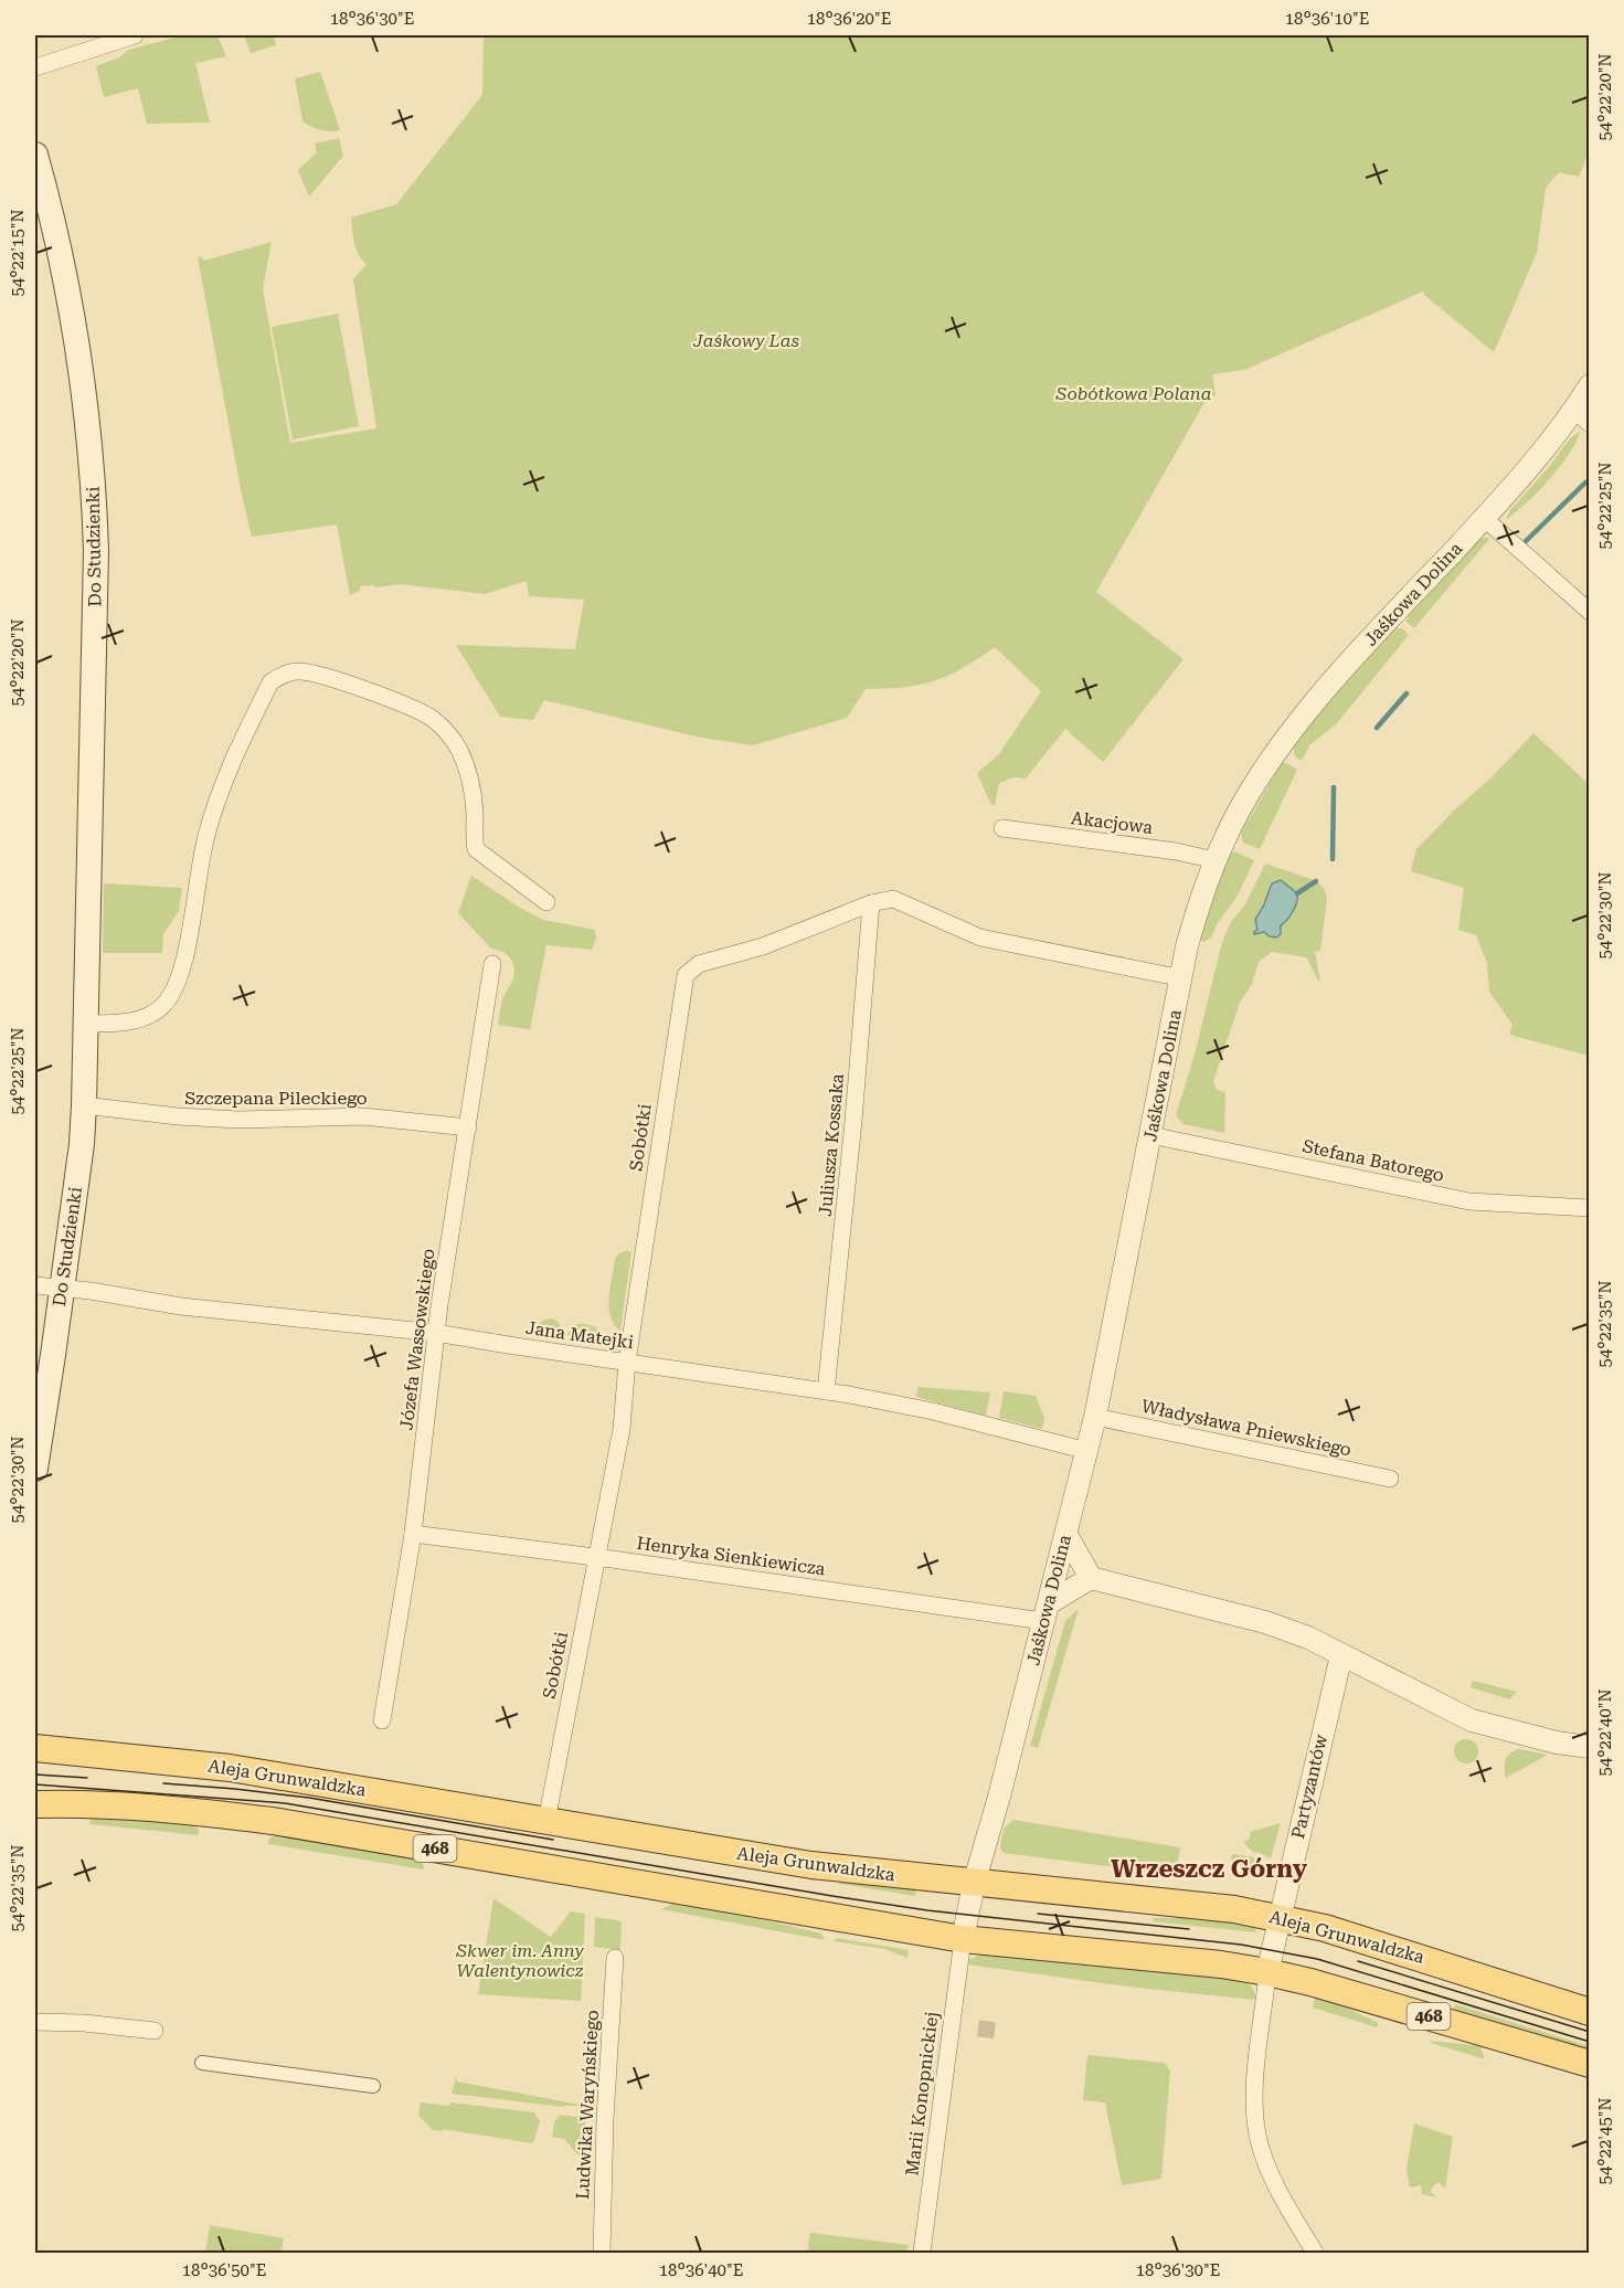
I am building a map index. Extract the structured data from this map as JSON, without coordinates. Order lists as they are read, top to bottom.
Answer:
{
  "streets": {
    "main road": ["Do Studzienki", "Aleja Grunwaldzka", "468"],
    "street": [
      "Jaśkowa Dolina",
      "Akacjowa",
      "Szczepana Pileckiego",
      "Sobótki",
      "Juliusza Kossaka",
      "Stefana Batorego",
      "Jana Matejki",
      "Józefa Wassowskiego",
      "Władysława Pniewskiego",
      "Henryka Sienkiewicza",
      "Partyzantów",
      "Marii Konopnickiej",
      "Ludwika Waryńskiego"
    ]
  },
  "crossings": [
    ["Do Studzienki", "Szczepana Pileckiego"],
    ["Do Studzienki", "Jana Matejki"],
    ["Jaśkowa Dolina", "Akacjowa"],
    ["Jaśkowa Dolina", "Sobótki"],
    ["Jaśkowa Dolina", "Stefana Batorego"],
    ["Jaśkowa Dolina", "Jana Matejki"],
    ["Jaśkowa Dolina", "Władysława Pniewskiego"],
    ["Jaśkowa Dolina", "Henryka Sienkiewicza"],
    ["Jaśkowa Dolina", "Aleja Grunwaldzka"],
    ["Jaśkowa Dolina", "468"],
    ["Jaśkowa Dolina", "Marii Konopnickiej"],
    ["Szczepana Pileckiego", "Józefa Wassowskiego"],
    ["Sobótki", "Juliusza Kossaka"],
    ["Sobótki", "Jana Matejki"],
    ["Sobótki", "Henryka Sienkiewicza"],
    ["Sobótki", "Aleja Grunwaldzka"],
    ["Juliusza Kossaka", "Jana Matejki"],
    ["Jana Matejki", "Józefa Wassowskiego"],
    ["Józefa Wassowskiego", "Henryka Sienkiewicza"],
    ["Aleja Grunwaldzka", "Partyzantów"],
    ["Partyzantów", "468"],
    ["468", "Marii Konopnickiej"]
  ],
  "districts": ["Wrzeszcz Górny"],
  "parks": ["Jaśkowy Las", "Sobótkowa Polana", "Skwer im. Anny Walentynowicz"],
  "coordinates": [
    "18°36'30\"E",
    "18°36'20\"E",
    "18°36'10\"E",
    "54°22'20\"N",
    "54°22'15\"N",
    "54°22'25\"N",
    "54°22'30\"N",
    "54°22'35\"N",
    "54°22'40\"N",
    "54°22'45\"N",
    "18°36'50\"E",
    "18°36'40\"E"
  ]
}
